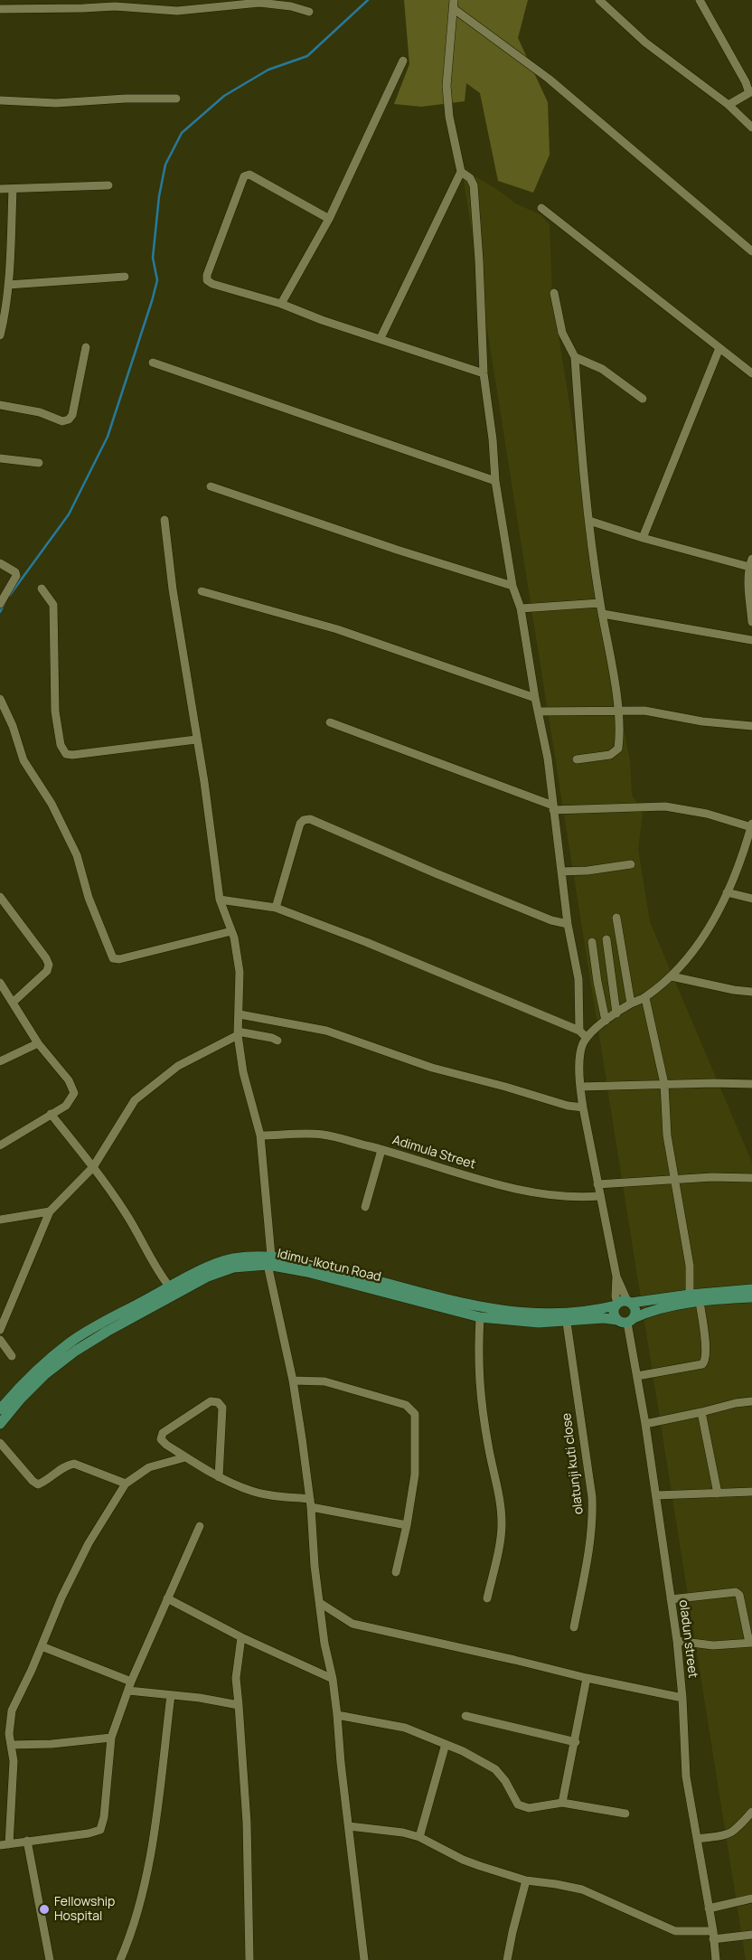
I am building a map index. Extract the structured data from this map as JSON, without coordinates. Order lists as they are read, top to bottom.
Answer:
{
  "streets": {
    "main road": ["Idimu-Ikotun Road"],
    "street": ["Adimula Street", "olatunji kuti close", "oladun street"]
  },
  "crossings": [
    ["Idimu-Ikotun Road", "olatunji kuti close"],
    ["Idimu-Ikotun Road", "oladun street"]
  ],
  "places": ["Fellowship Hospital"]
}
